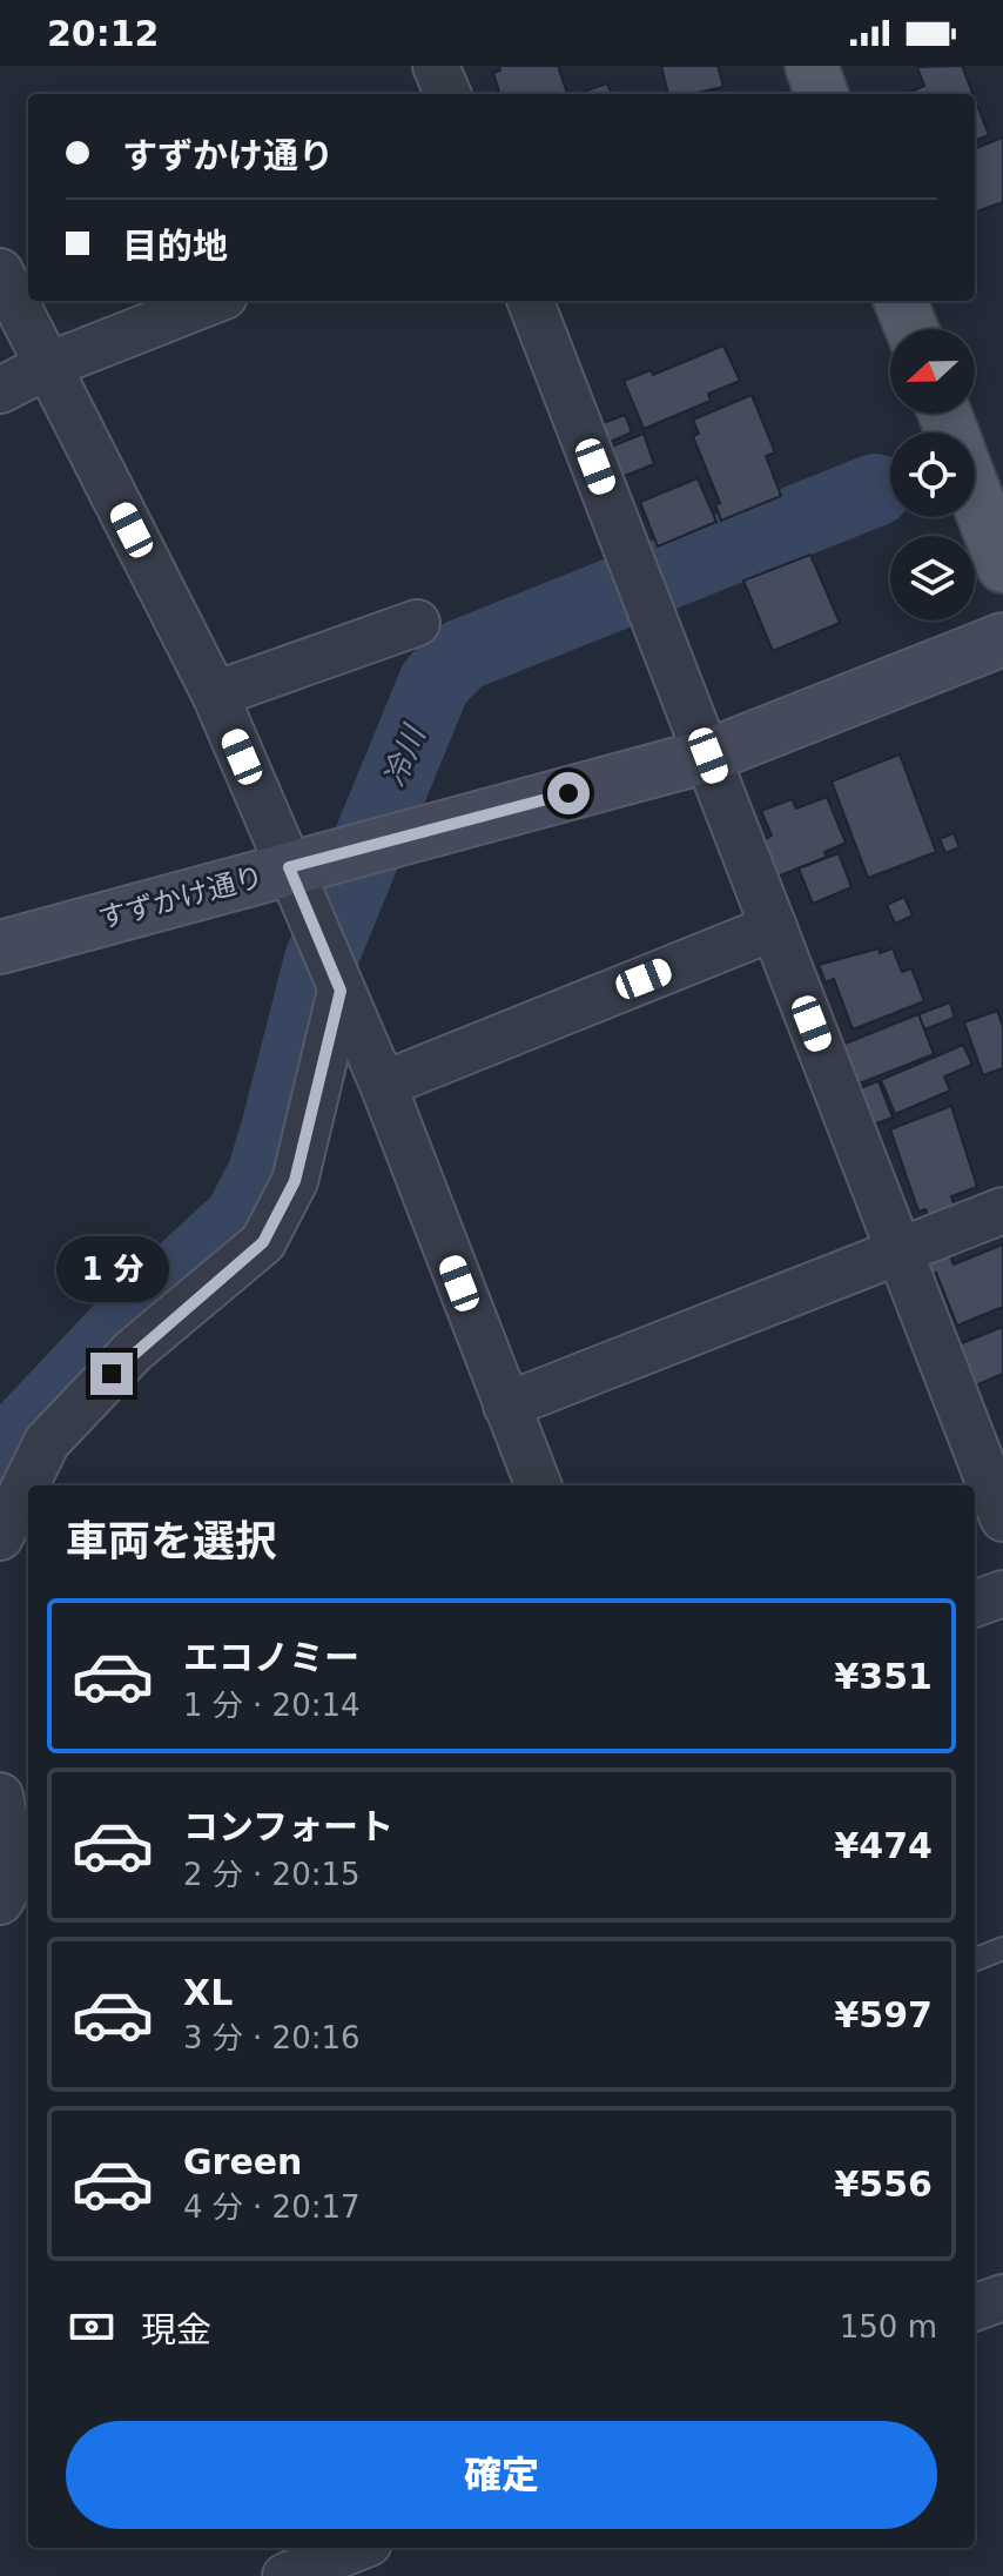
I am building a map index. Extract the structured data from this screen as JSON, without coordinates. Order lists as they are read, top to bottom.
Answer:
{
  "streets": {
    "street": ["すずかけ通り"]
  },
  "water": ["冷川"],
  "north": "left",
  "page": {
    "status": "20:12",
    "banner": ["すずかけ通り", "目的地"],
    "bubble": "1 分",
    "heading": "車両を選択",
    "list": [
      {
        "name": "エコノミー",
        "note": "1 分 · 20:14",
        "value": "¥351"
      },
      {
        "name": "コンフォート",
        "note": "2 分 · 20:15",
        "value": "¥474"
      },
      {
        "name": "XL",
        "note": "3 分 · 20:16",
        "value": "¥597"
      },
      {
        "name": "Green",
        "note": "4 分 · 20:17",
        "value": "¥556"
      }
    ],
    "pay": ["現金", "150 m"],
    "buttons": "確定"
  }
}
